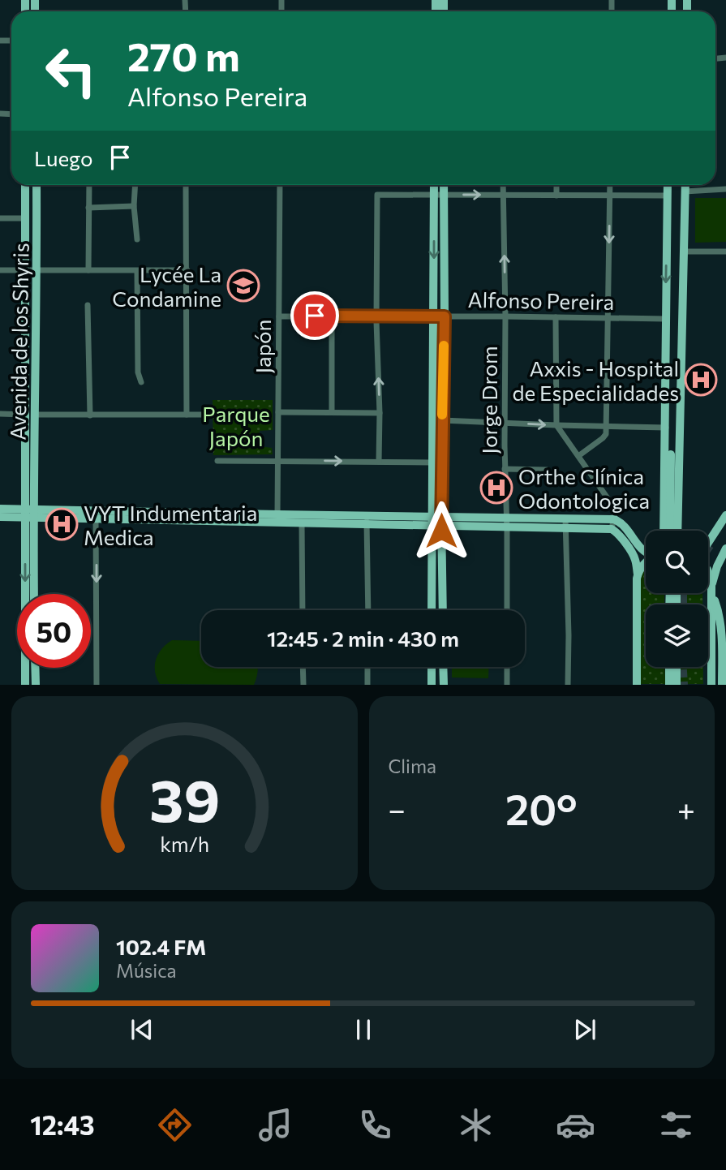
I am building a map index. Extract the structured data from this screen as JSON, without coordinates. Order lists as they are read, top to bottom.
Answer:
{
  "streets": {
    "main road": ["Avenida de los Shyris"],
    "street": ["Alfonso Pereira", "Japón", "Jorge Drom"]
  },
  "crossings": [
    ["Alfonso Pereira", "Japón"],
    ["Alfonso Pereira", "Jorge Drom"]
  ],
  "parks": ["Parque Japón"],
  "places": {
    "school or university": ["Lycée La Condamine"],
    "hospital": ["Axxis - Hospital de Especialidades", "Orthe Clínica Odontologica", "VYT Indumentaria Medica"]
  },
  "page": {
    "turn": ["270 m", "Alfonso Pereira"],
    "then": "Luego",
    "limit": "50",
    "trip": "12:45 · 2 min · 430 m",
    "tile": "Clima",
    "heat": ["−", "20°", "+"],
    "song": ["102.4 FM", "Música"],
    "tabs": "12:43",
    "gauge": ["39", "km/h"]
  }
}
